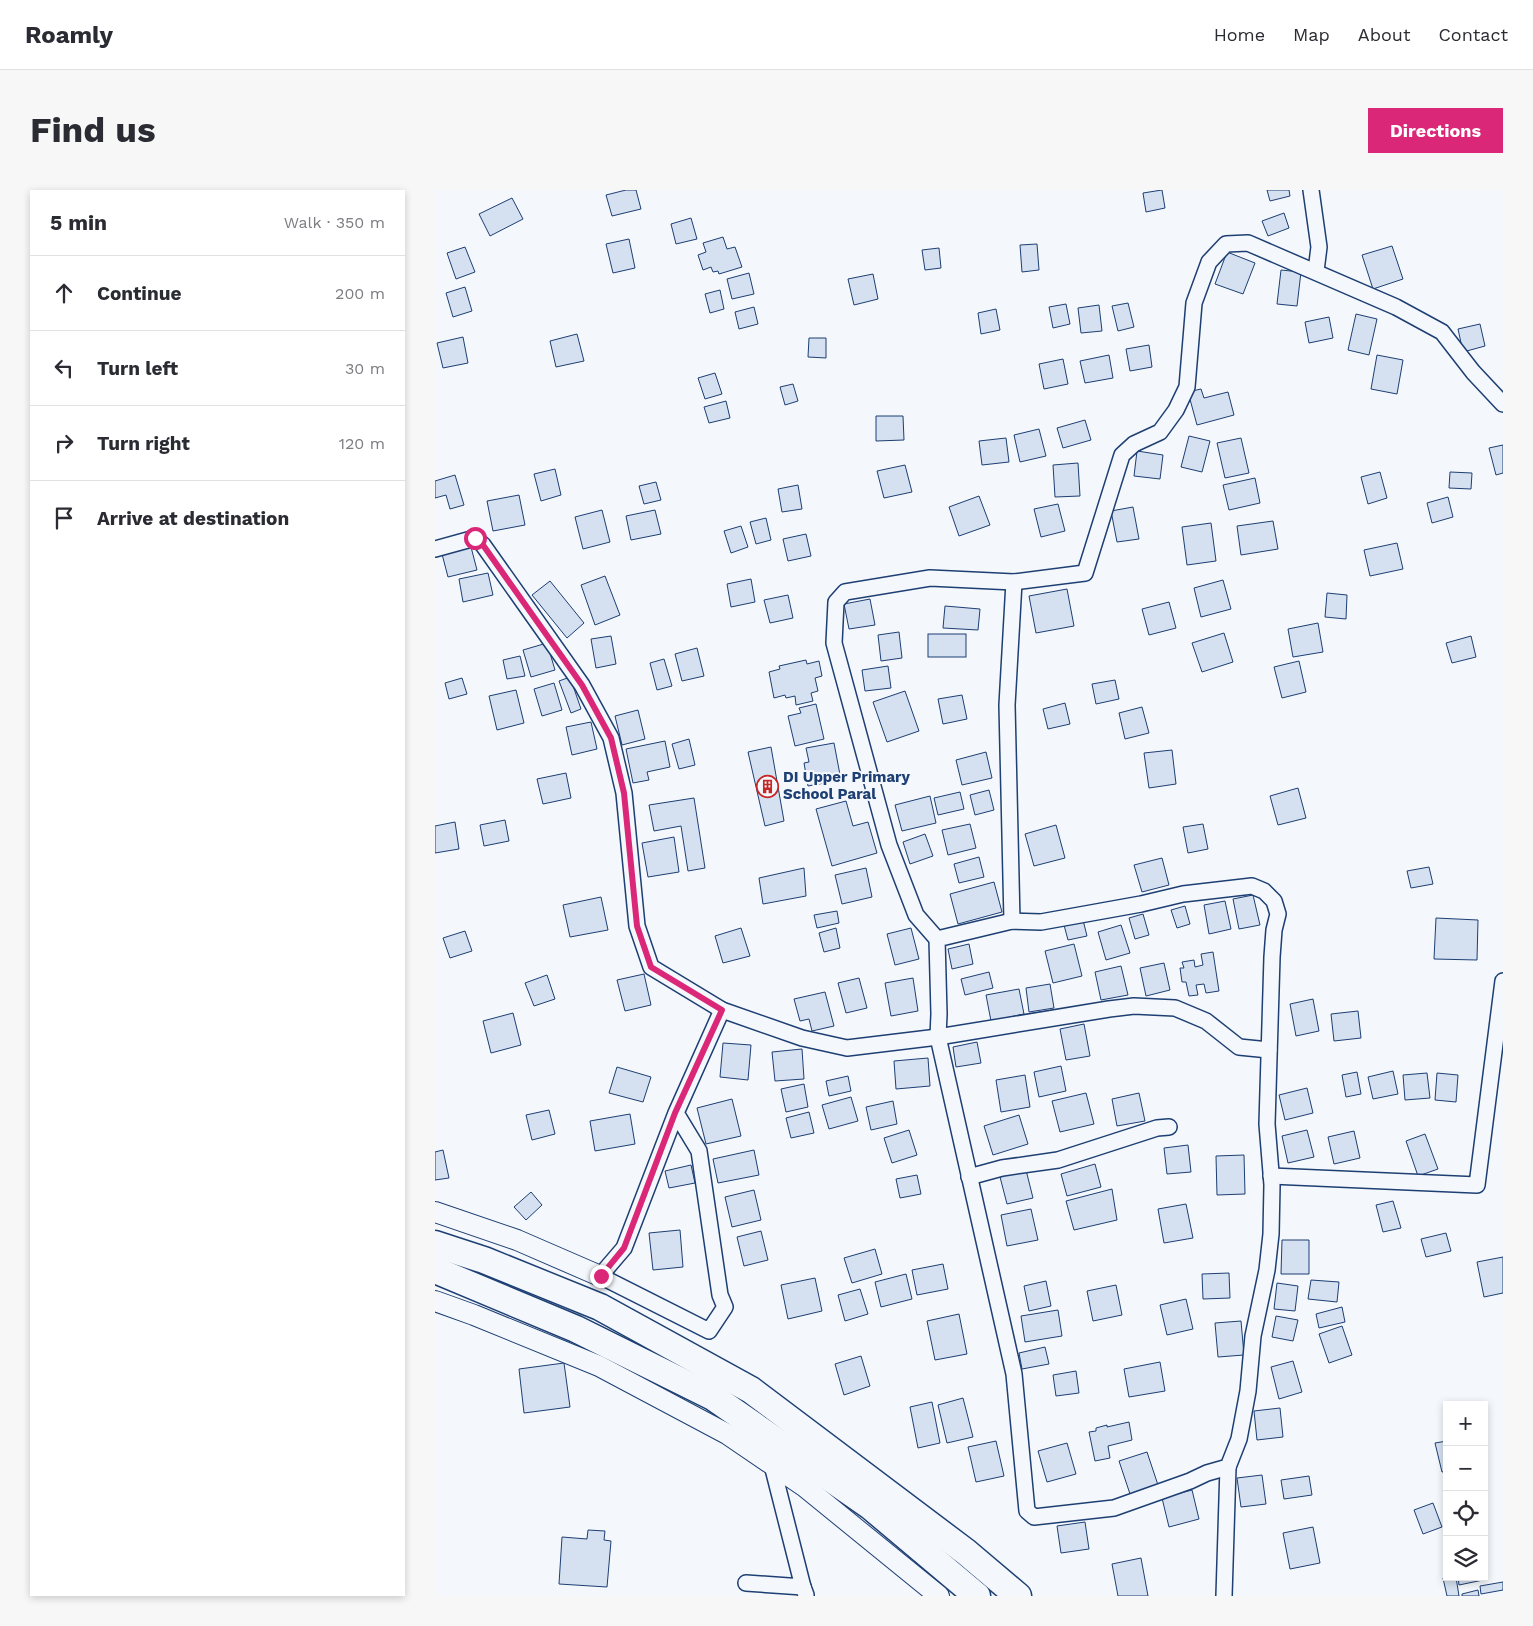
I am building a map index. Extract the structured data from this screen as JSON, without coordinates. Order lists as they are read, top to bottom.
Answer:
{
  "places": {
    "building": ["DI Upper Primary School Paral"]
  },
  "page": {
    "header": "Roamly",
    "nav": [
      "Home",
      "Map",
      "About",
      "Contact"
    ],
    "buttons": "Directions",
    "title": "Find us",
    "heading": ["5 min", "Walk · 350 m"],
    "list": [
      ["Continue", "200 m"],
      ["Turn left", "30 m"],
      ["Turn right", "120 m"],
      "Arrive at destination"
    ],
    "map_buttons": ["+", "−"]
  }
}
